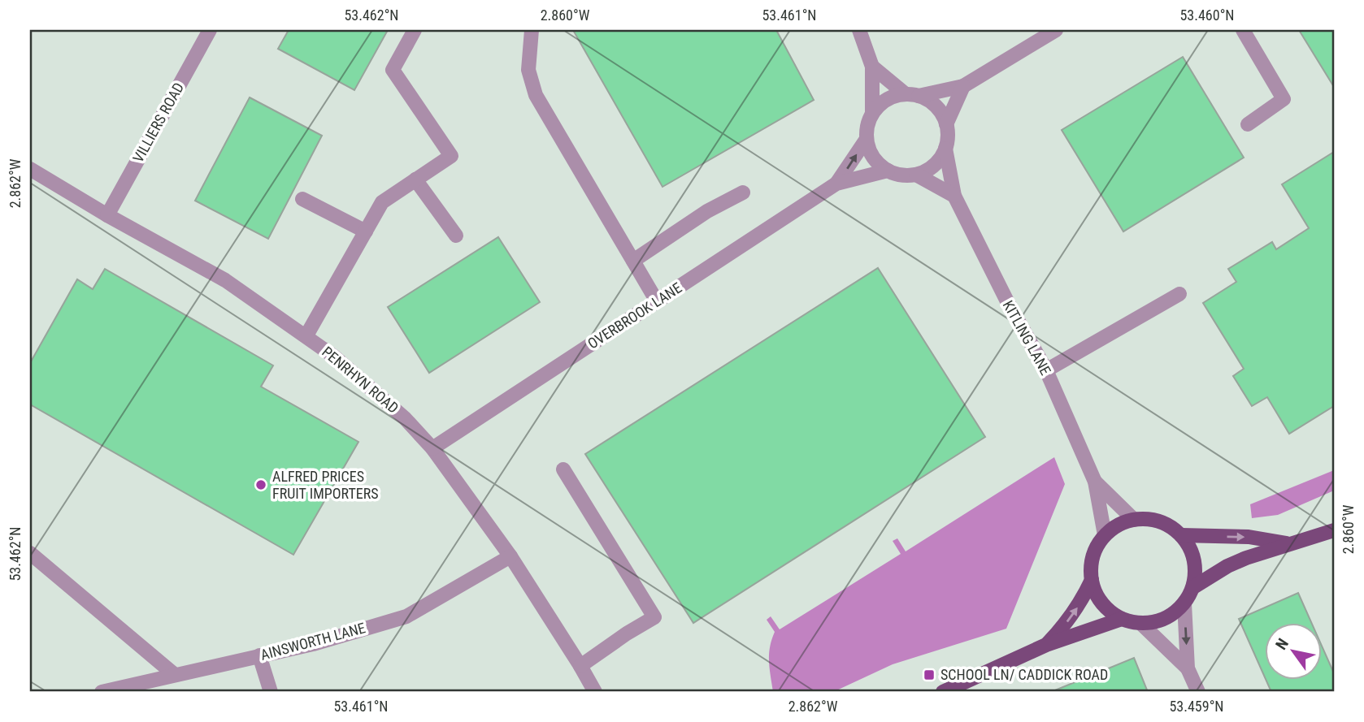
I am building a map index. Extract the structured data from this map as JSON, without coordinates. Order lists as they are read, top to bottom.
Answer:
{
  "streets": {
    "street": [
      "VILLIERS ROAD",
      "OVERBROOK LANE",
      "KITLING LANE",
      "PENRHYN ROAD",
      "AINSWORTH LANE"
    ]
  },
  "crossings": [
    ["VILLIERS ROAD", "PENRHYN ROAD"],
    ["OVERBROOK LANE", "KITLING LANE"],
    ["OVERBROOK LANE", "PENRHYN ROAD"],
    ["PENRHYN ROAD", "AINSWORTH LANE"]
  ],
  "places": {
    "other": ["ALFRED PRICES FRUIT IMPORTERS"],
    "transit": ["SCHOOL LN/ CADDICK ROAD"]
  },
  "north": "top left",
  "coordinates": [
    "53.462°N",
    "2.860°W",
    "53.461°N",
    "53.460°N",
    "2.862°W",
    "53.459°N"
  ]
}
